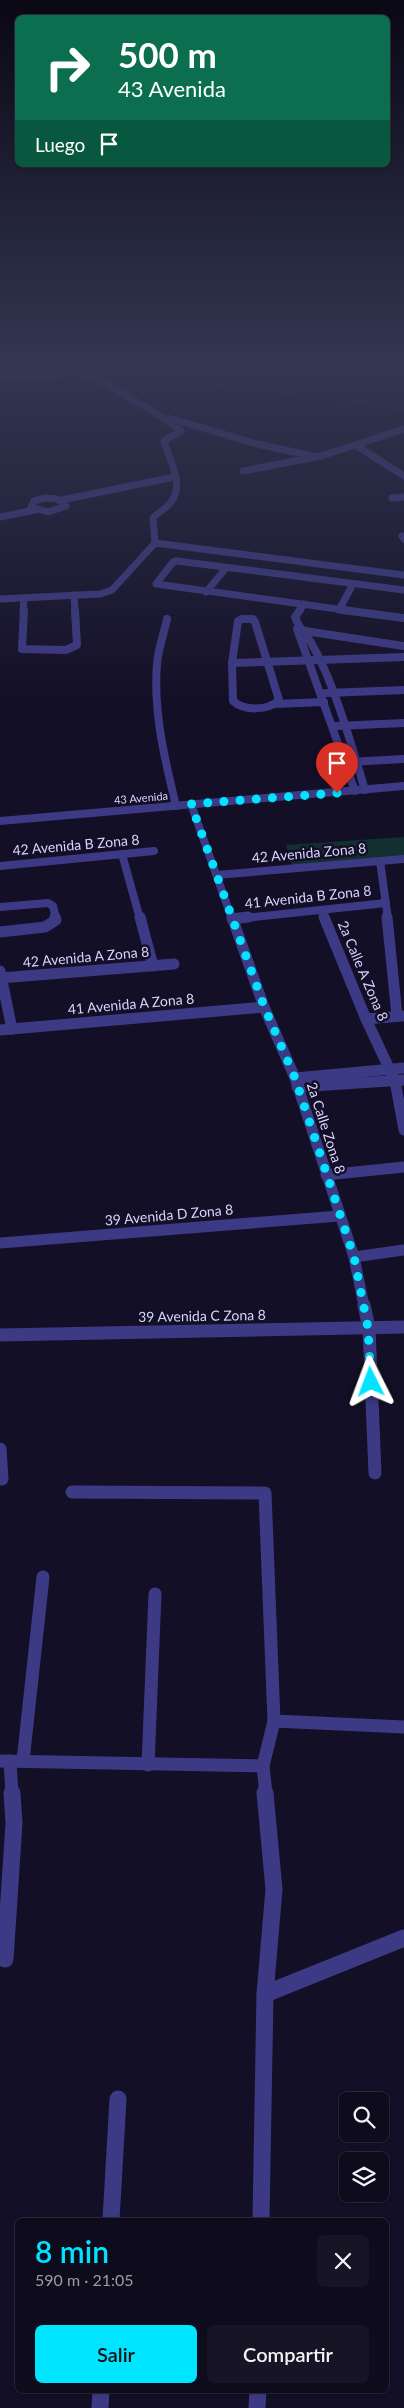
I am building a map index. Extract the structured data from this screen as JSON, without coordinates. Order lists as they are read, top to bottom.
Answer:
{
  "streets": {
    "street": [
      "43 Avenida",
      "42 Avenida B Zona 8",
      "42 Avenida Zona 8",
      "41 Avenida B Zona 8",
      "42 Avenida A Zona 8",
      "2a Calle A Zona 8",
      "41 Avenida A Zona 8",
      "2a Calle Zona 8",
      "39 Avenida D Zona 8",
      "39 Avenida C Zona 8"
    ]
  },
  "crossings": [
    ["43 Avenida", "2a Calle Zona 8"],
    ["42 Avenida Zona 8", "2a Calle Zona 8"],
    ["41 Avenida B Zona 8", "2a Calle A Zona 8"],
    ["41 Avenida B Zona 8", "2a Calle Zona 8"],
    ["41 Avenida A Zona 8", "2a Calle Zona 8"],
    ["2a Calle Zona 8", "39 Avenida D Zona 8"],
    ["2a Calle Zona 8", "39 Avenida C Zona 8"]
  ],
  "page": {
    "turn": ["500 m", "43 Avenida"],
    "then": "Luego",
    "heading": ["8 min", "590 m · 21:05"],
    "buttons": ["Salir", "Compartir"]
  }
}
